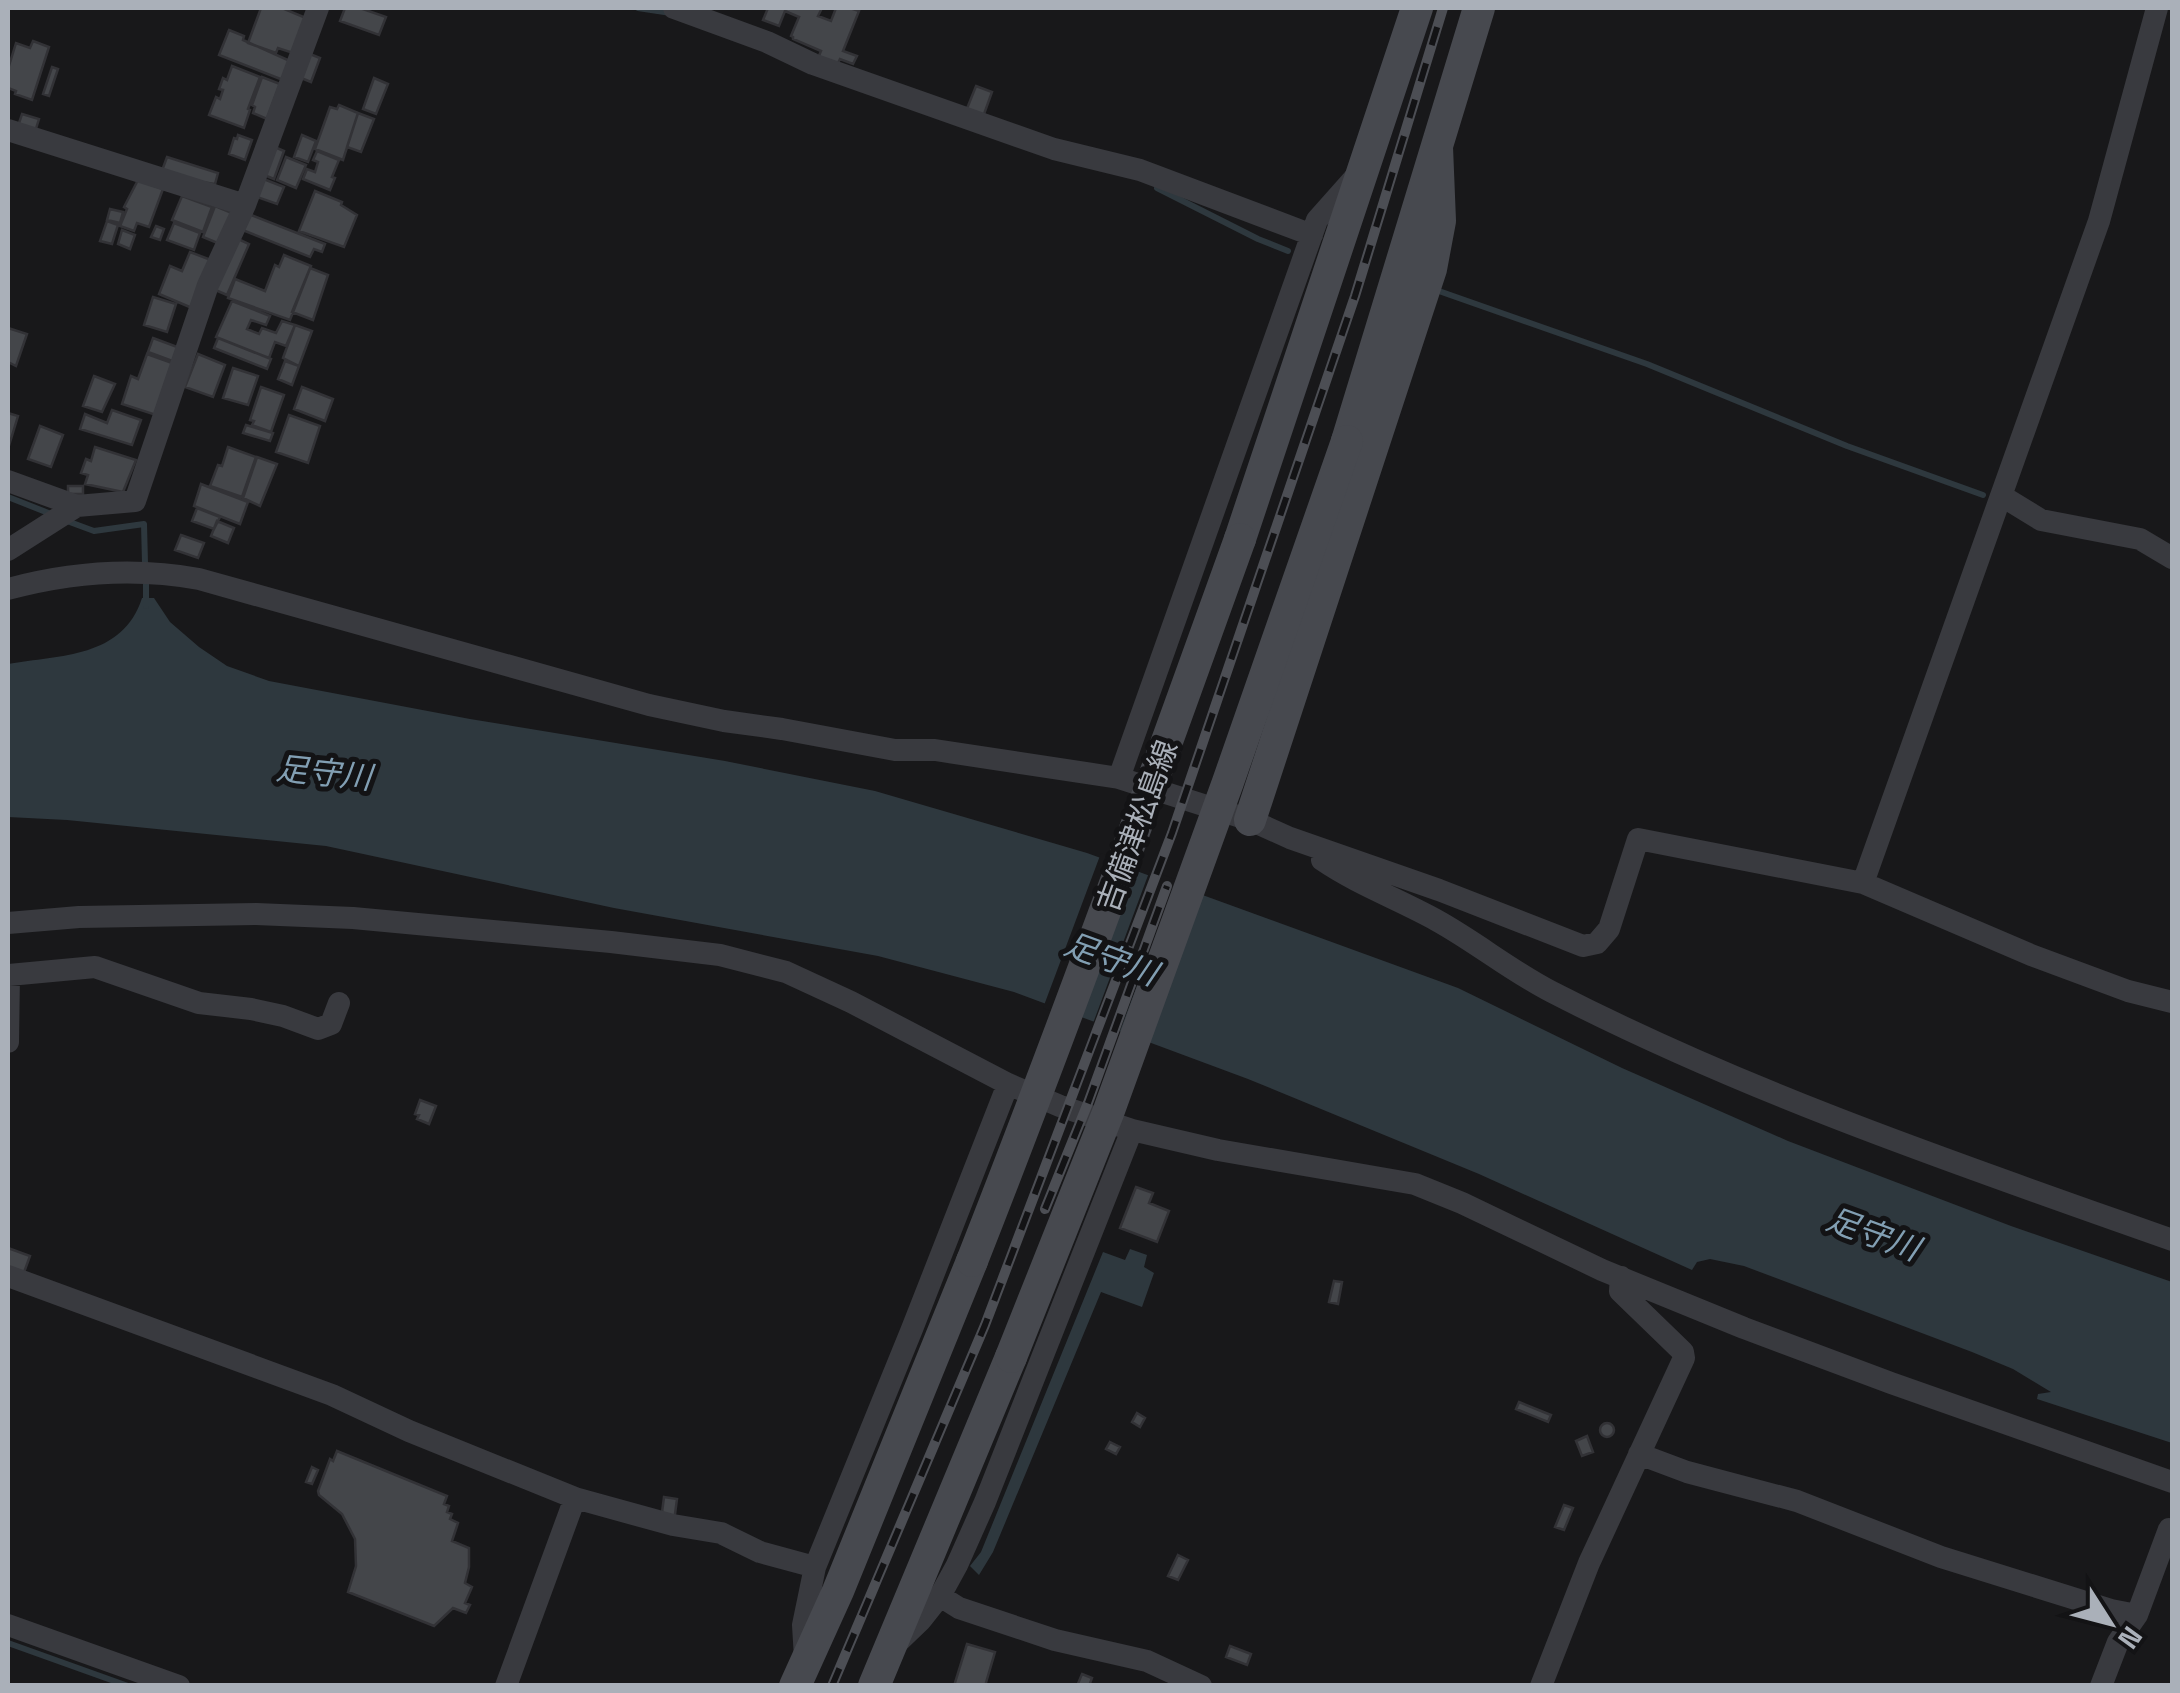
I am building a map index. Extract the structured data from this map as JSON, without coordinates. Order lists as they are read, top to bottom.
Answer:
{
  "streets": {
    "main road": ["吉備津松島線"]
  },
  "water": ["足守川"],
  "north": "bottom right"
}
